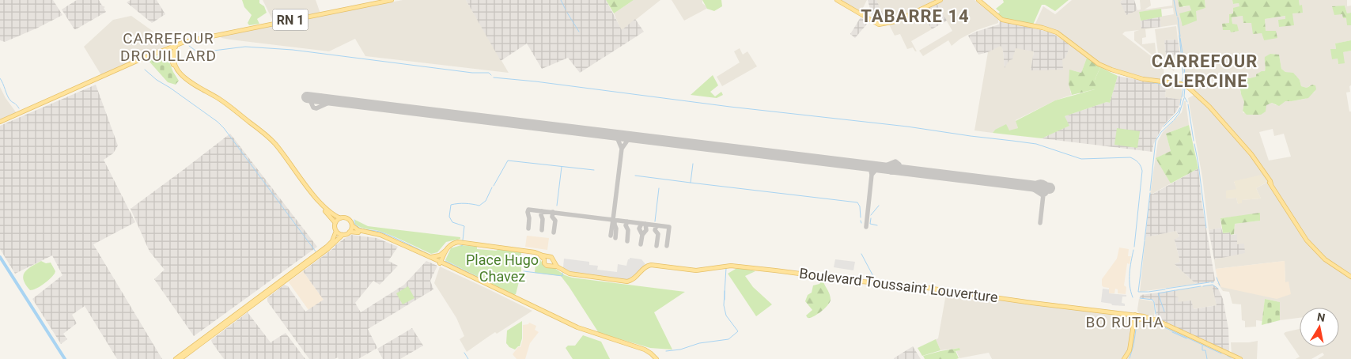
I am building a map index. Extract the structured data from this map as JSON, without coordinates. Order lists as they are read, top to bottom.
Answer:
{
  "streets": {
    "main road": ["RN 1", "Boulevard Toussaint Louverture"]
  },
  "districts": [
    "TABARRE 14",
    "CARREFOUR DROUILLARD",
    "CARREFOUR CLERCINE",
    "BO RUTHA"
  ],
  "parks": ["Place Hugo Chavez"],
  "north": "top"
}
